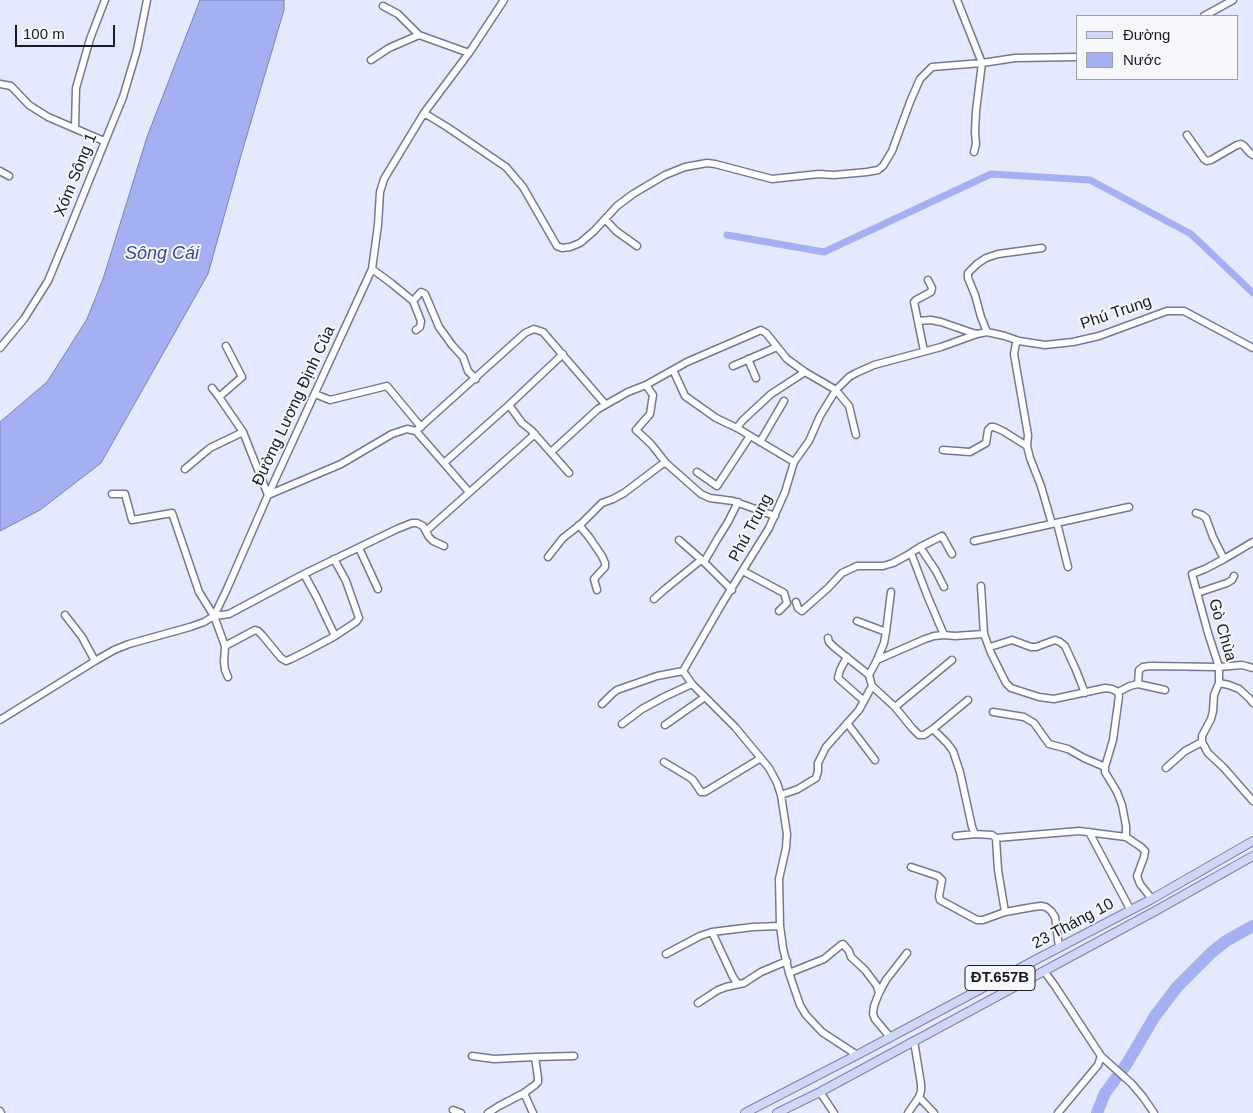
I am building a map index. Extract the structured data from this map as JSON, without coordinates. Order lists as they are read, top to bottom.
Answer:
{
  "streets": {
    "main road": ["23 Tháng 10", "ĐT.657B"],
    "street": [
      "Xóm Sông 1",
      "Phú Trung",
      "Đường Lương Định Của",
      "Gò Chùa"
    ]
  },
  "water": ["Sông Cái"],
  "legend": ["Đường", "Nước"],
  "scale_bar": "100 m"
}
